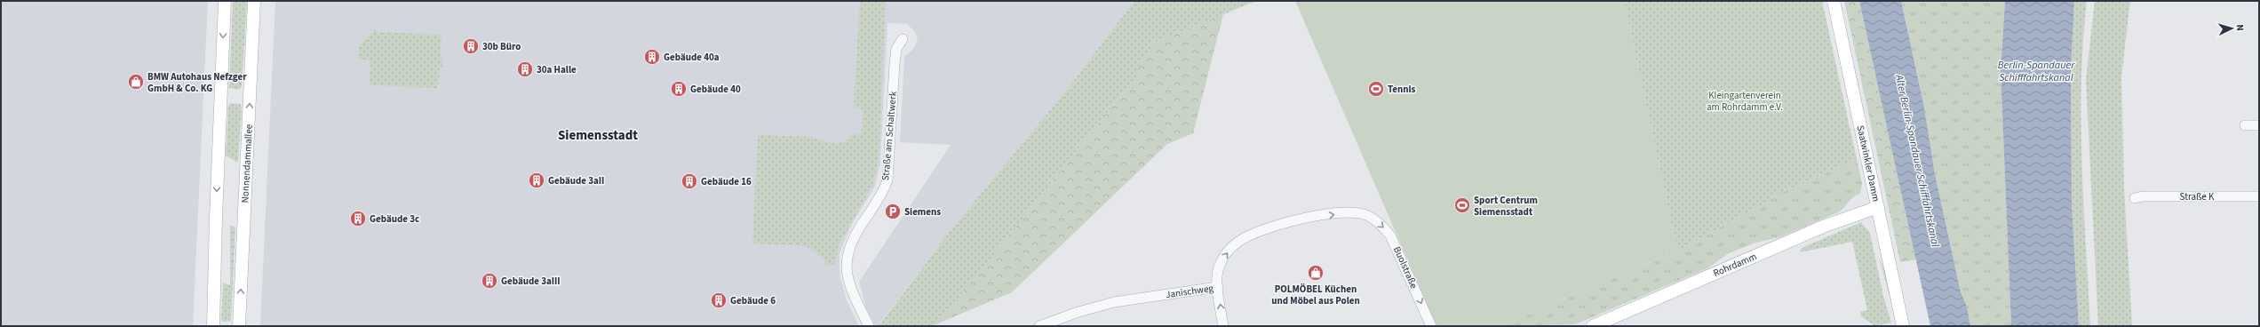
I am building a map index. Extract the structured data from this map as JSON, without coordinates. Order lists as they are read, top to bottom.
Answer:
{
  "streets": {
    "main road": ["Nonnendammallee", "Saatwinkler Damm", "Rohrdamm"],
    "street": [
      "Straße am Schaltwerk",
      "Straße K",
      "Buolstraße",
      "Janischweg"
    ]
  },
  "crossings": [
    ["Saatwinkler Damm", "Rohrdamm"],
    ["Buolstraße", "Janischweg"]
  ],
  "one_way": ["Buolstraße", "Janischweg"],
  "districts": ["Siemensstadt"],
  "water": ["Berlin-Spandauer Schifffahrtskanal", "Alter Berlin-Spandauer Schifffahrtskanal"],
  "parks": ["Kleingartenverein am Rohrdamm e.V."],
  "places": {
    "building": [
      "30b Büro",
      "Gebäude 40a",
      "30a Halle",
      "Gebäude 40",
      "Gebäude 3aII",
      "Gebäude 16",
      "Gebäude 3c",
      "Gebäude 3aIII",
      "Gebäude 6"
    ],
    "shop": ["BMW Autohaus Nefzger GmbH & Co. KG", "POLMÖBEL Küchen und Möbel aus Polen"],
    "sports": ["Tennis", "Sport Centrum Siemensstadt"],
    "parking": ["Siemens"]
  },
  "north": "right"
}
